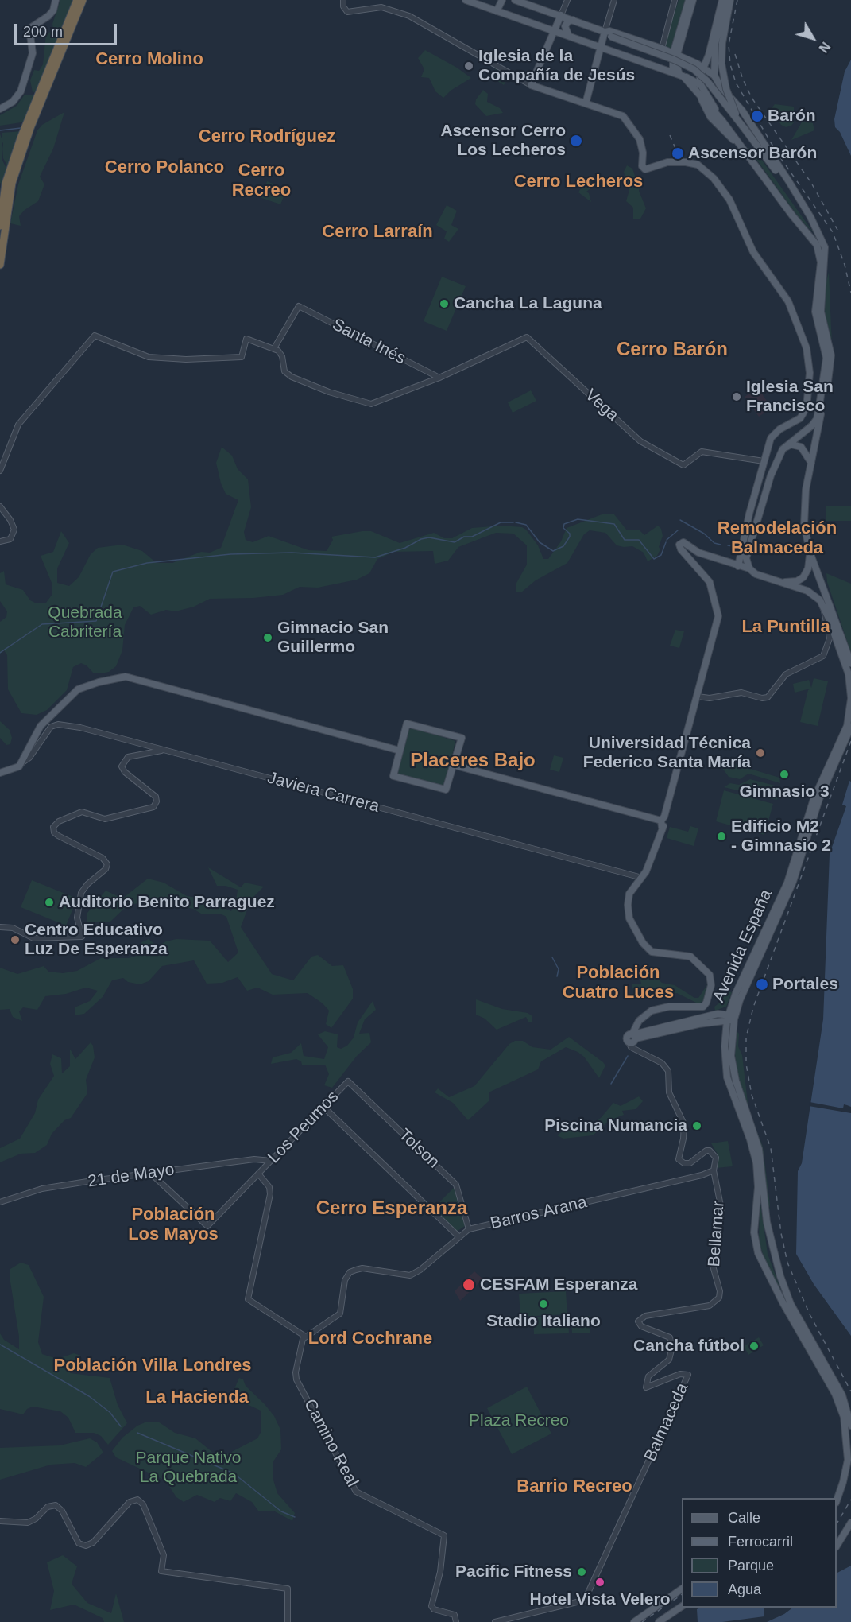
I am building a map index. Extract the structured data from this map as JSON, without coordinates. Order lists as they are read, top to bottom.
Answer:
{
  "streets": {
    "main road": ["Avenida España"],
    "street": [
      "Santa Inés",
      "Vega",
      "Javiera Carrera",
      "Los Peumos",
      "Tolson",
      "21 de Mayo",
      "Barros Arana",
      "Bellamar",
      "Balmaceda",
      "Camino Real"
    ]
  },
  "crossings": [
    ["Santa Inés", "Vega"],
    ["Los Peumos", "Tolson"],
    ["Los Peumos", "21 de Mayo"],
    ["Tolson", "Barros Arana"],
    ["Barros Arana", "Bellamar"],
    ["Barros Arana", "Camino Real"],
    ["Bellamar", "Balmaceda"]
  ],
  "districts": [
    "Cerro Molino",
    "Cerro Rodríguez",
    "Cerro Polanco",
    "Cerro Recreo",
    "Cerro Lecheros",
    "Cerro Larraín",
    "Cerro Barón",
    "Remodelación Balmaceda",
    "La Puntilla",
    "Placeres Bajo",
    "Población Cuatro Luces",
    "Cerro Esperanza",
    "Población Los Mayos",
    "Lord Cochrane",
    "Población Villa Londres",
    "La Hacienda",
    "Barrio Recreo"
  ],
  "parks": ["Quebrada Cabritería", "Plaza Recreo", "Parque Nativo La Quebrada"],
  "places": [
    "Iglesia de la Compañía de Jesús",
    "Barón",
    "Ascensor Cerro Los Lecheros",
    "Ascensor Barón",
    "Cancha La Laguna",
    "Iglesia San Francisco",
    "Gimnacio San Guillermo",
    "Universidad Técnica Federico Santa María",
    "Gimnasio 3",
    "Edificio M2 - Gimnasio 2",
    "Auditorio Benito Parraguez",
    "Centro Educativo Luz De Esperanza",
    "Portales",
    "Piscina Numancia",
    "CESFAM Esperanza",
    "Stadio Italiano",
    "Cancha fútbol",
    "Pacific Fitness",
    "Hotel Vista Velero"
  ],
  "legend": [
    "Calle",
    "Ferrocarril",
    "Parque",
    "Agua"
  ],
  "scale_bar": "200 m",
  "north": "bottom right"
}
